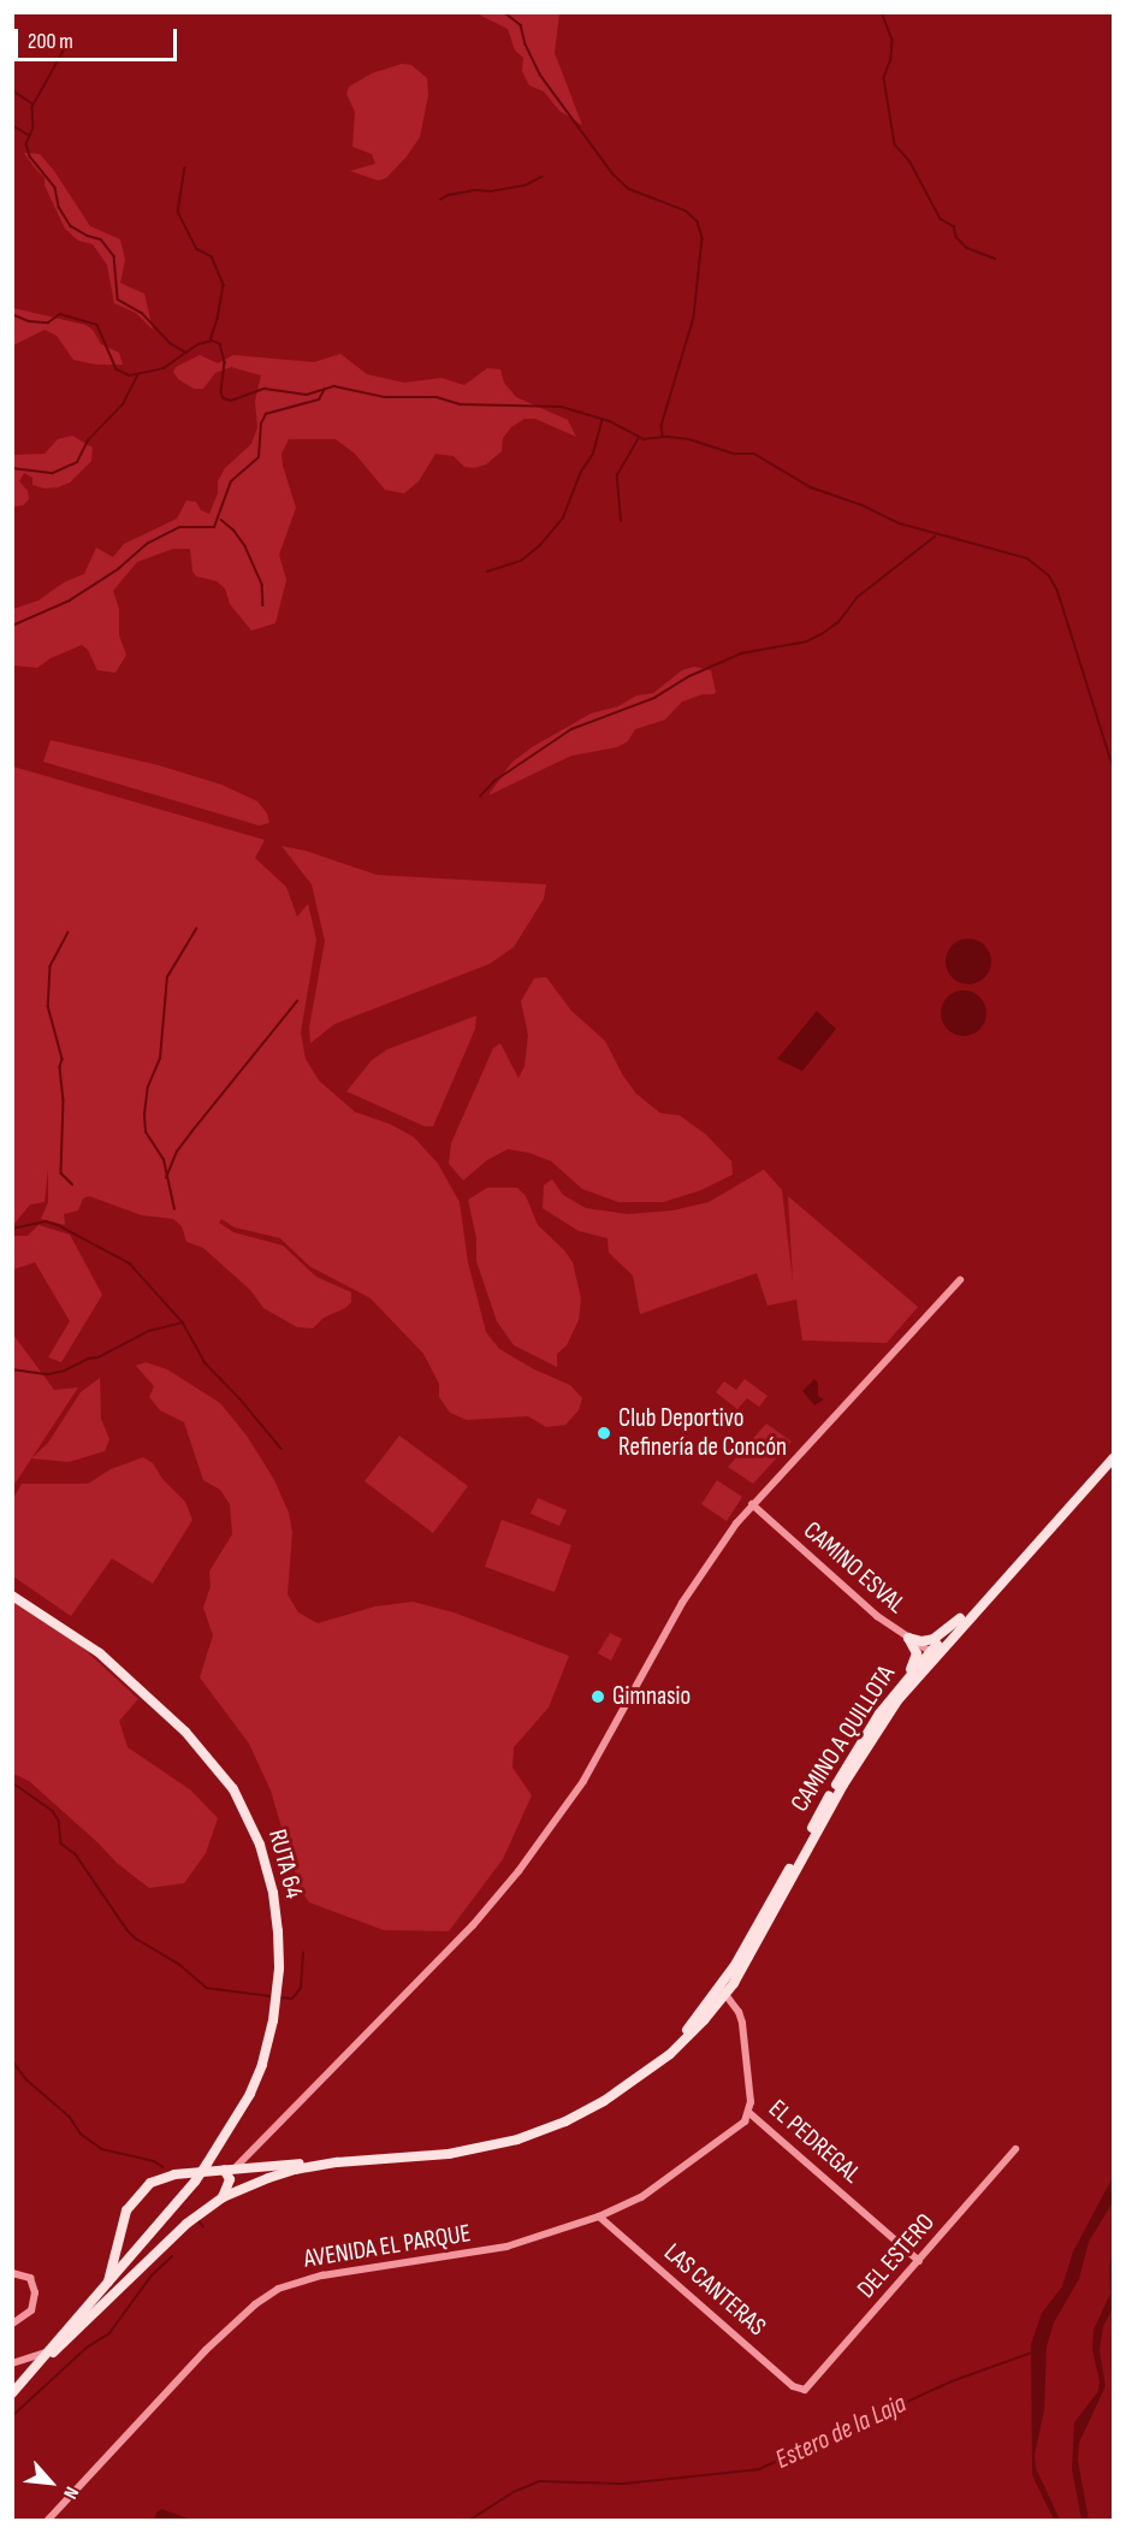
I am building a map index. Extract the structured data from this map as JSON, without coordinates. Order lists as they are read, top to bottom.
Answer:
{
  "streets": {
    "main road": ["CAMINO A QUILLOTA", "RUTA 64"],
    "street": [
      "CAMINO ESVAL",
      "EL PEDREGAL",
      "AVENIDA EL PARQUE",
      "DEL ESTERO",
      "LAS CANTERAS"
    ]
  },
  "crossings": [
    ["CAMINO ESVAL", "CAMINO A QUILLOTA"],
    ["CAMINO A QUILLOTA", "EL PEDREGAL"],
    ["EL PEDREGAL", "AVENIDA EL PARQUE"],
    ["EL PEDREGAL", "DEL ESTERO"],
    ["AVENIDA EL PARQUE", "LAS CANTERAS"],
    ["DEL ESTERO", "LAS CANTERAS"]
  ],
  "water": ["Estero de la Laja"],
  "places": ["Club Deportivo Refinería de Concón", "Gimnasio"],
  "scale_bar": "200 m",
  "north": "bottom right"
}
